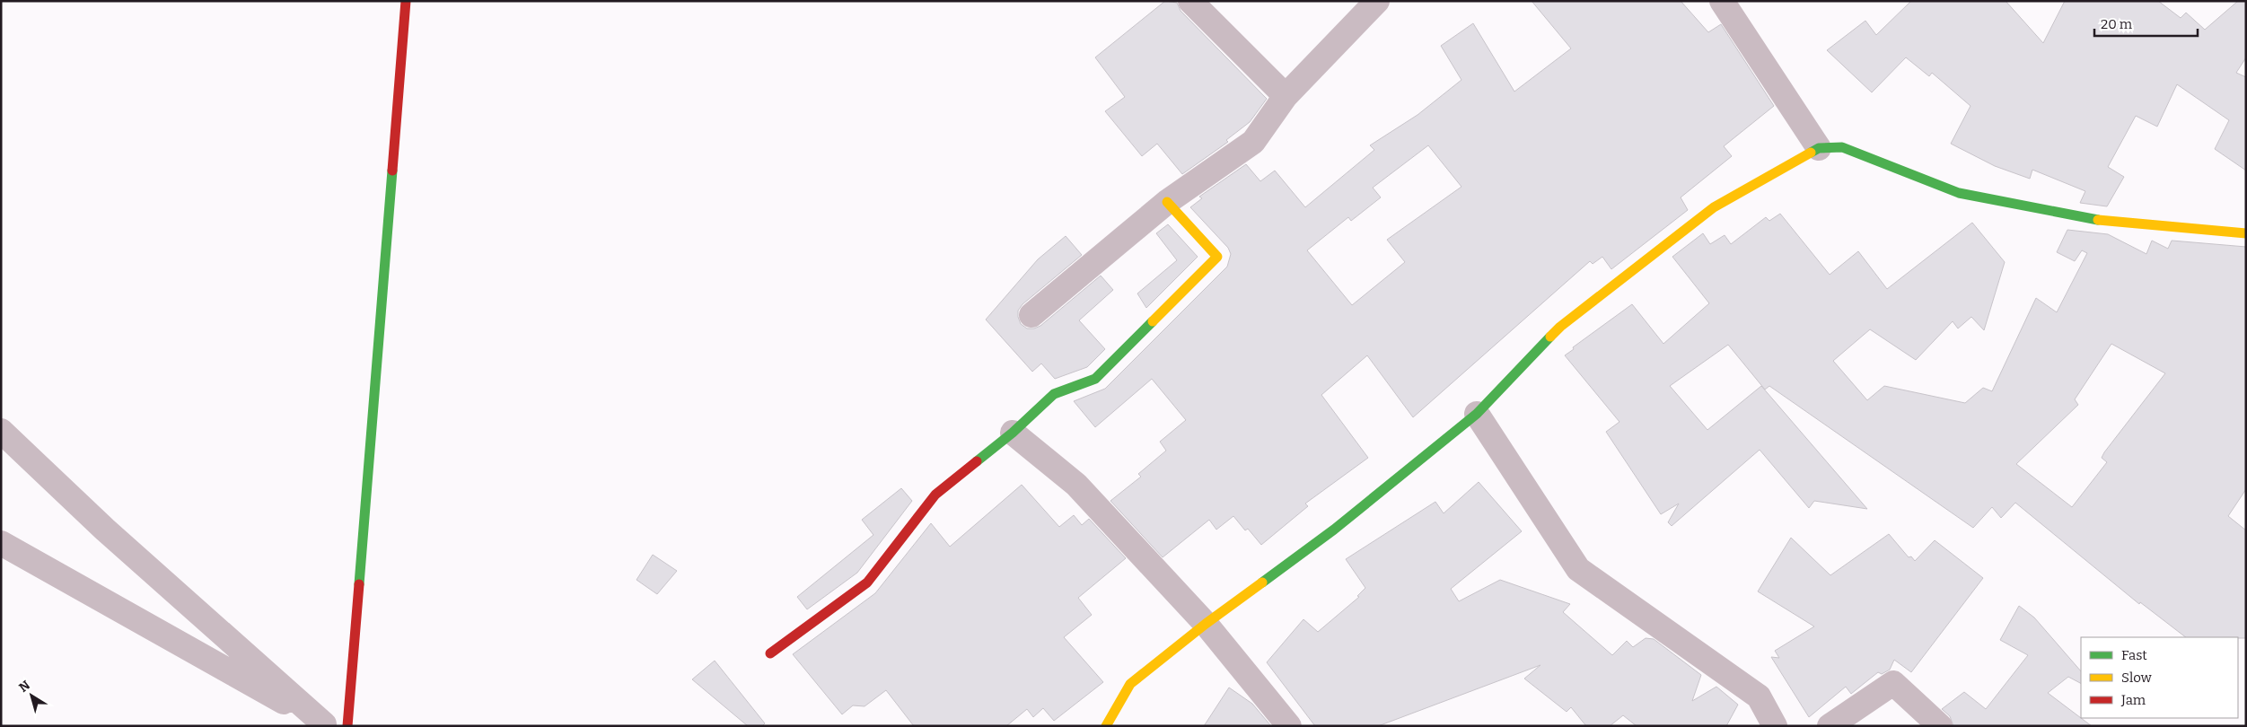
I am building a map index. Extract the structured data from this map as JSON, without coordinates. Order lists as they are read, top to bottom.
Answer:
{
  "legend": ["Fast", "Slow", "Jam"],
  "scale_bar": "20 m",
  "north": "top left"
}
